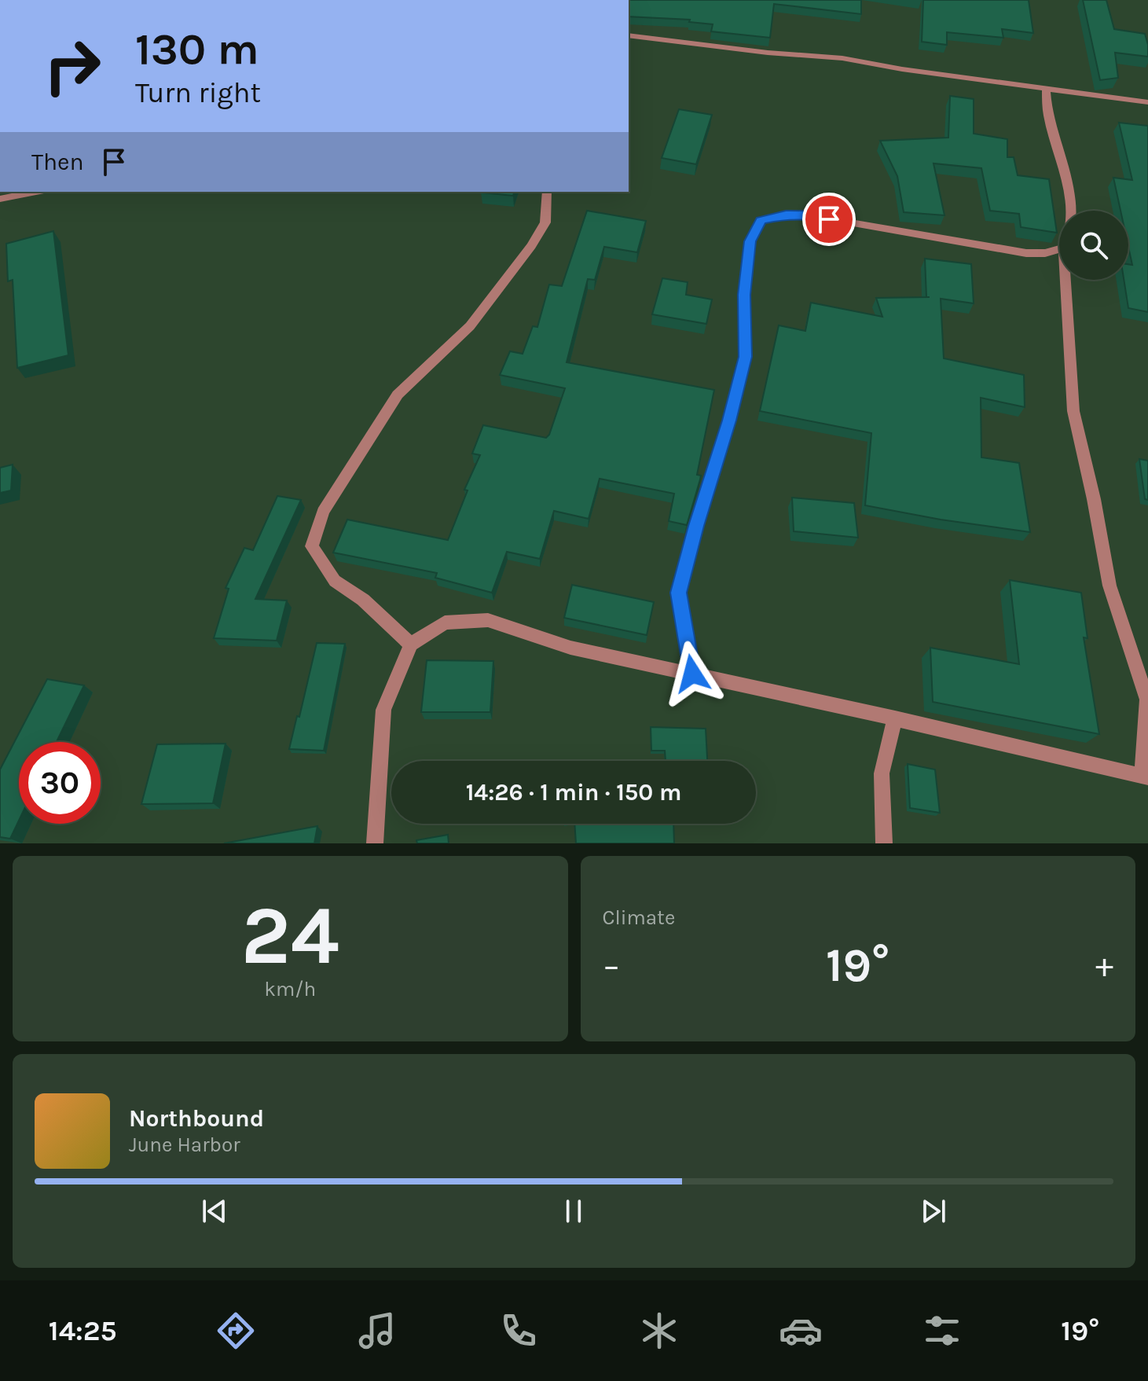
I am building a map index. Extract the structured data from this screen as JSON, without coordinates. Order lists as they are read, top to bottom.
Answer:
{
  "page": {
    "turn": ["130 m", "Turn right"],
    "then": "Then",
    "limit": "30",
    "trip": "14:26 · 1 min · 150 m",
    "tile": [
      ["24", "km/h"],
      "Climate"
    ],
    "heat": ["−", "19°", "+"],
    "song": ["Northbound", "June Harbor"],
    "tabs": ["14:25", "19°"]
  }
}
